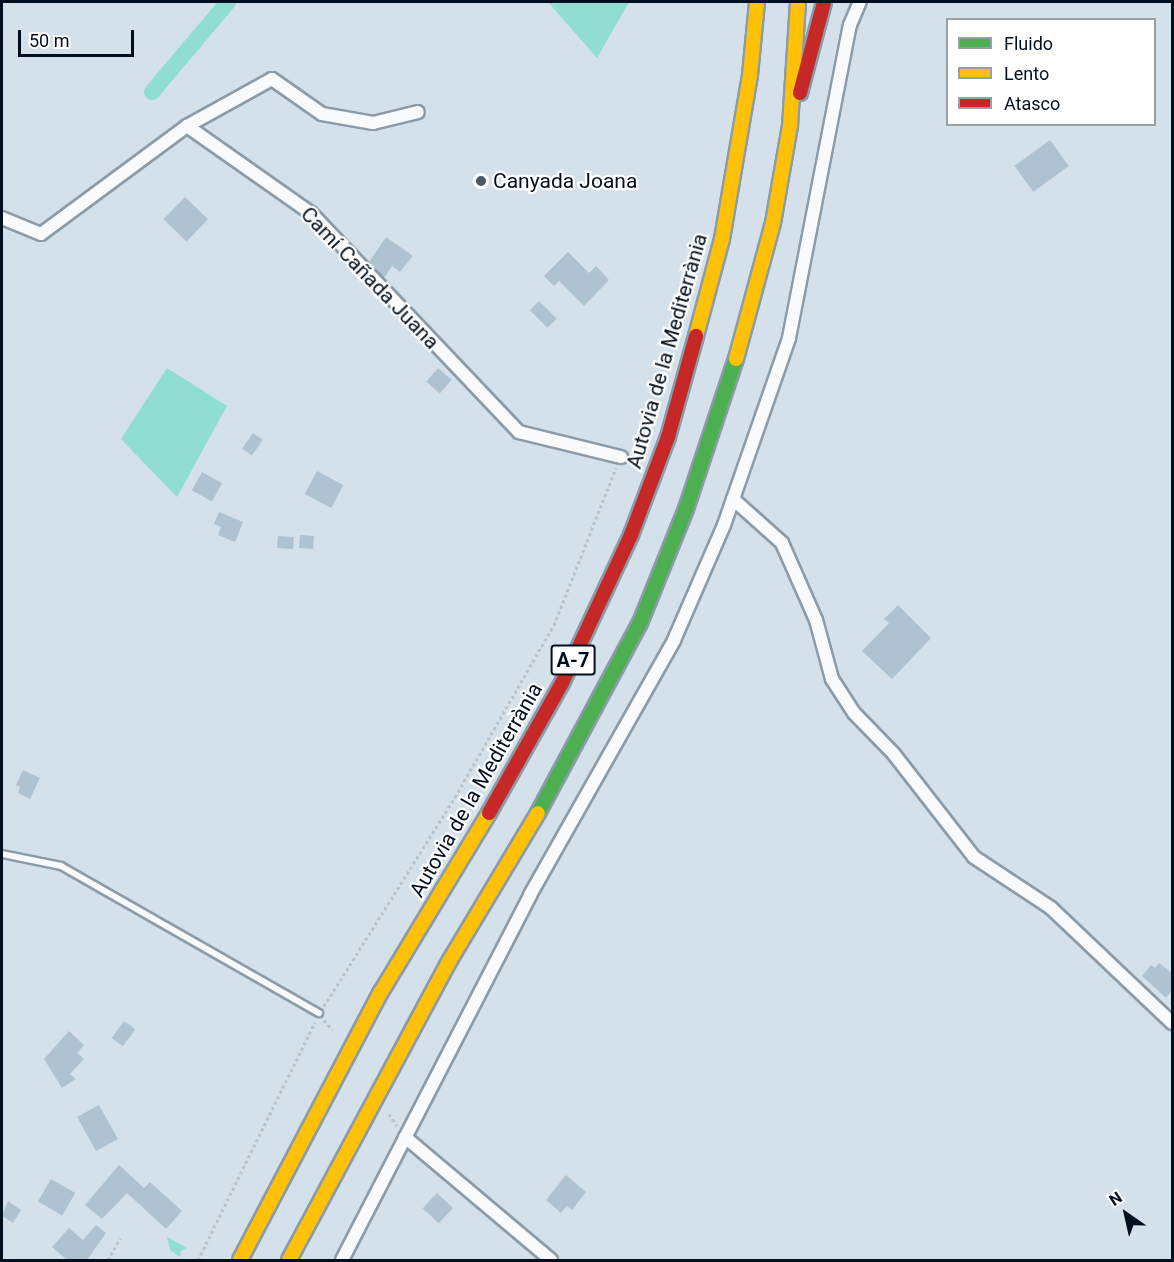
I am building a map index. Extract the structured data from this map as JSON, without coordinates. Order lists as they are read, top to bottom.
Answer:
{
  "streets": {
    "highway": ["Autovia de la Mediterrània", "A-7"],
    "street": ["Camí Cañada Juana"]
  },
  "places": ["Canyada Joana"],
  "legend": ["Fluido", "Lento", "Atasco"],
  "scale_bar": "50 m",
  "north": "top left"
}
